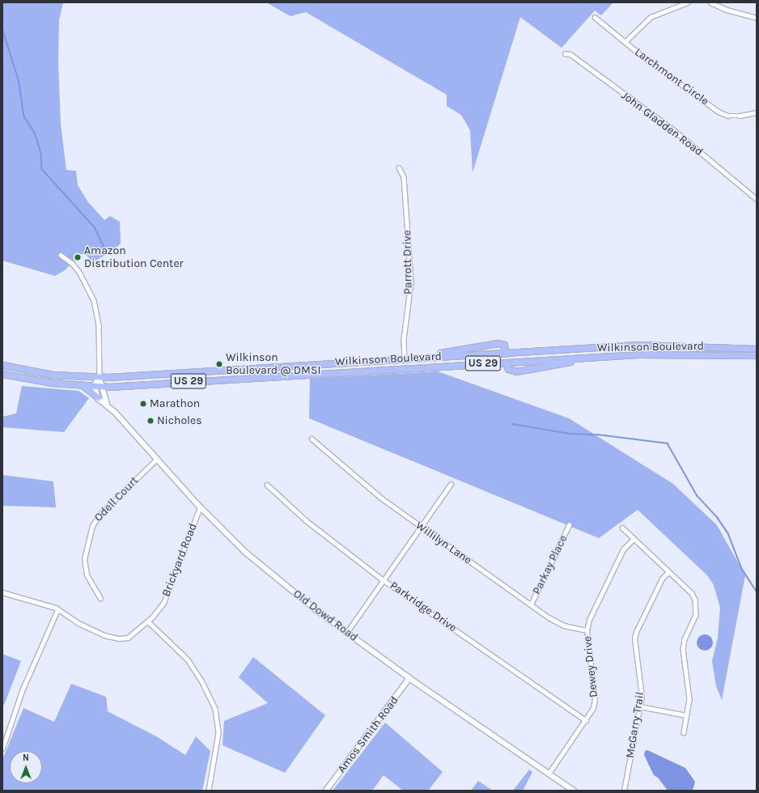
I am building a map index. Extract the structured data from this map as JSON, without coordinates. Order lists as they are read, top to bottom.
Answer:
{
  "streets": {
    "main road": ["Wilkinson Boulevard", "US 29"],
    "street": [
      "Larchmont Circle",
      "John Gladden Road",
      "Parrott Drive",
      "Odell Court",
      "Willilyn Lane",
      "Brickyard Road",
      "Parkay Place",
      "Parkridge Drive",
      "Old Dowd Road",
      "Dewey Drive",
      "McGarry Trail",
      "Amos Smith Road"
    ]
  },
  "crossings": [
    ["Parrott Drive", "Wilkinson Boulevard"],
    ["Wilkinson Boulevard", "Old Dowd Road"],
    ["Odell Court", "Old Dowd Road"],
    ["Willilyn Lane", "Parkay Place"],
    ["Willilyn Lane", "Dewey Drive"],
    ["Brickyard Road", "Old Dowd Road"],
    ["Parkridge Drive", "Dewey Drive"],
    ["Old Dowd Road", "Dewey Drive"],
    ["Old Dowd Road", "Amos Smith Road"]
  ],
  "places": [
    "Amazon Distribution Center",
    "Wilkinson Boulevard @ DMSI",
    "Marathon",
    "Nicholes"
  ],
  "north": "top"
}
